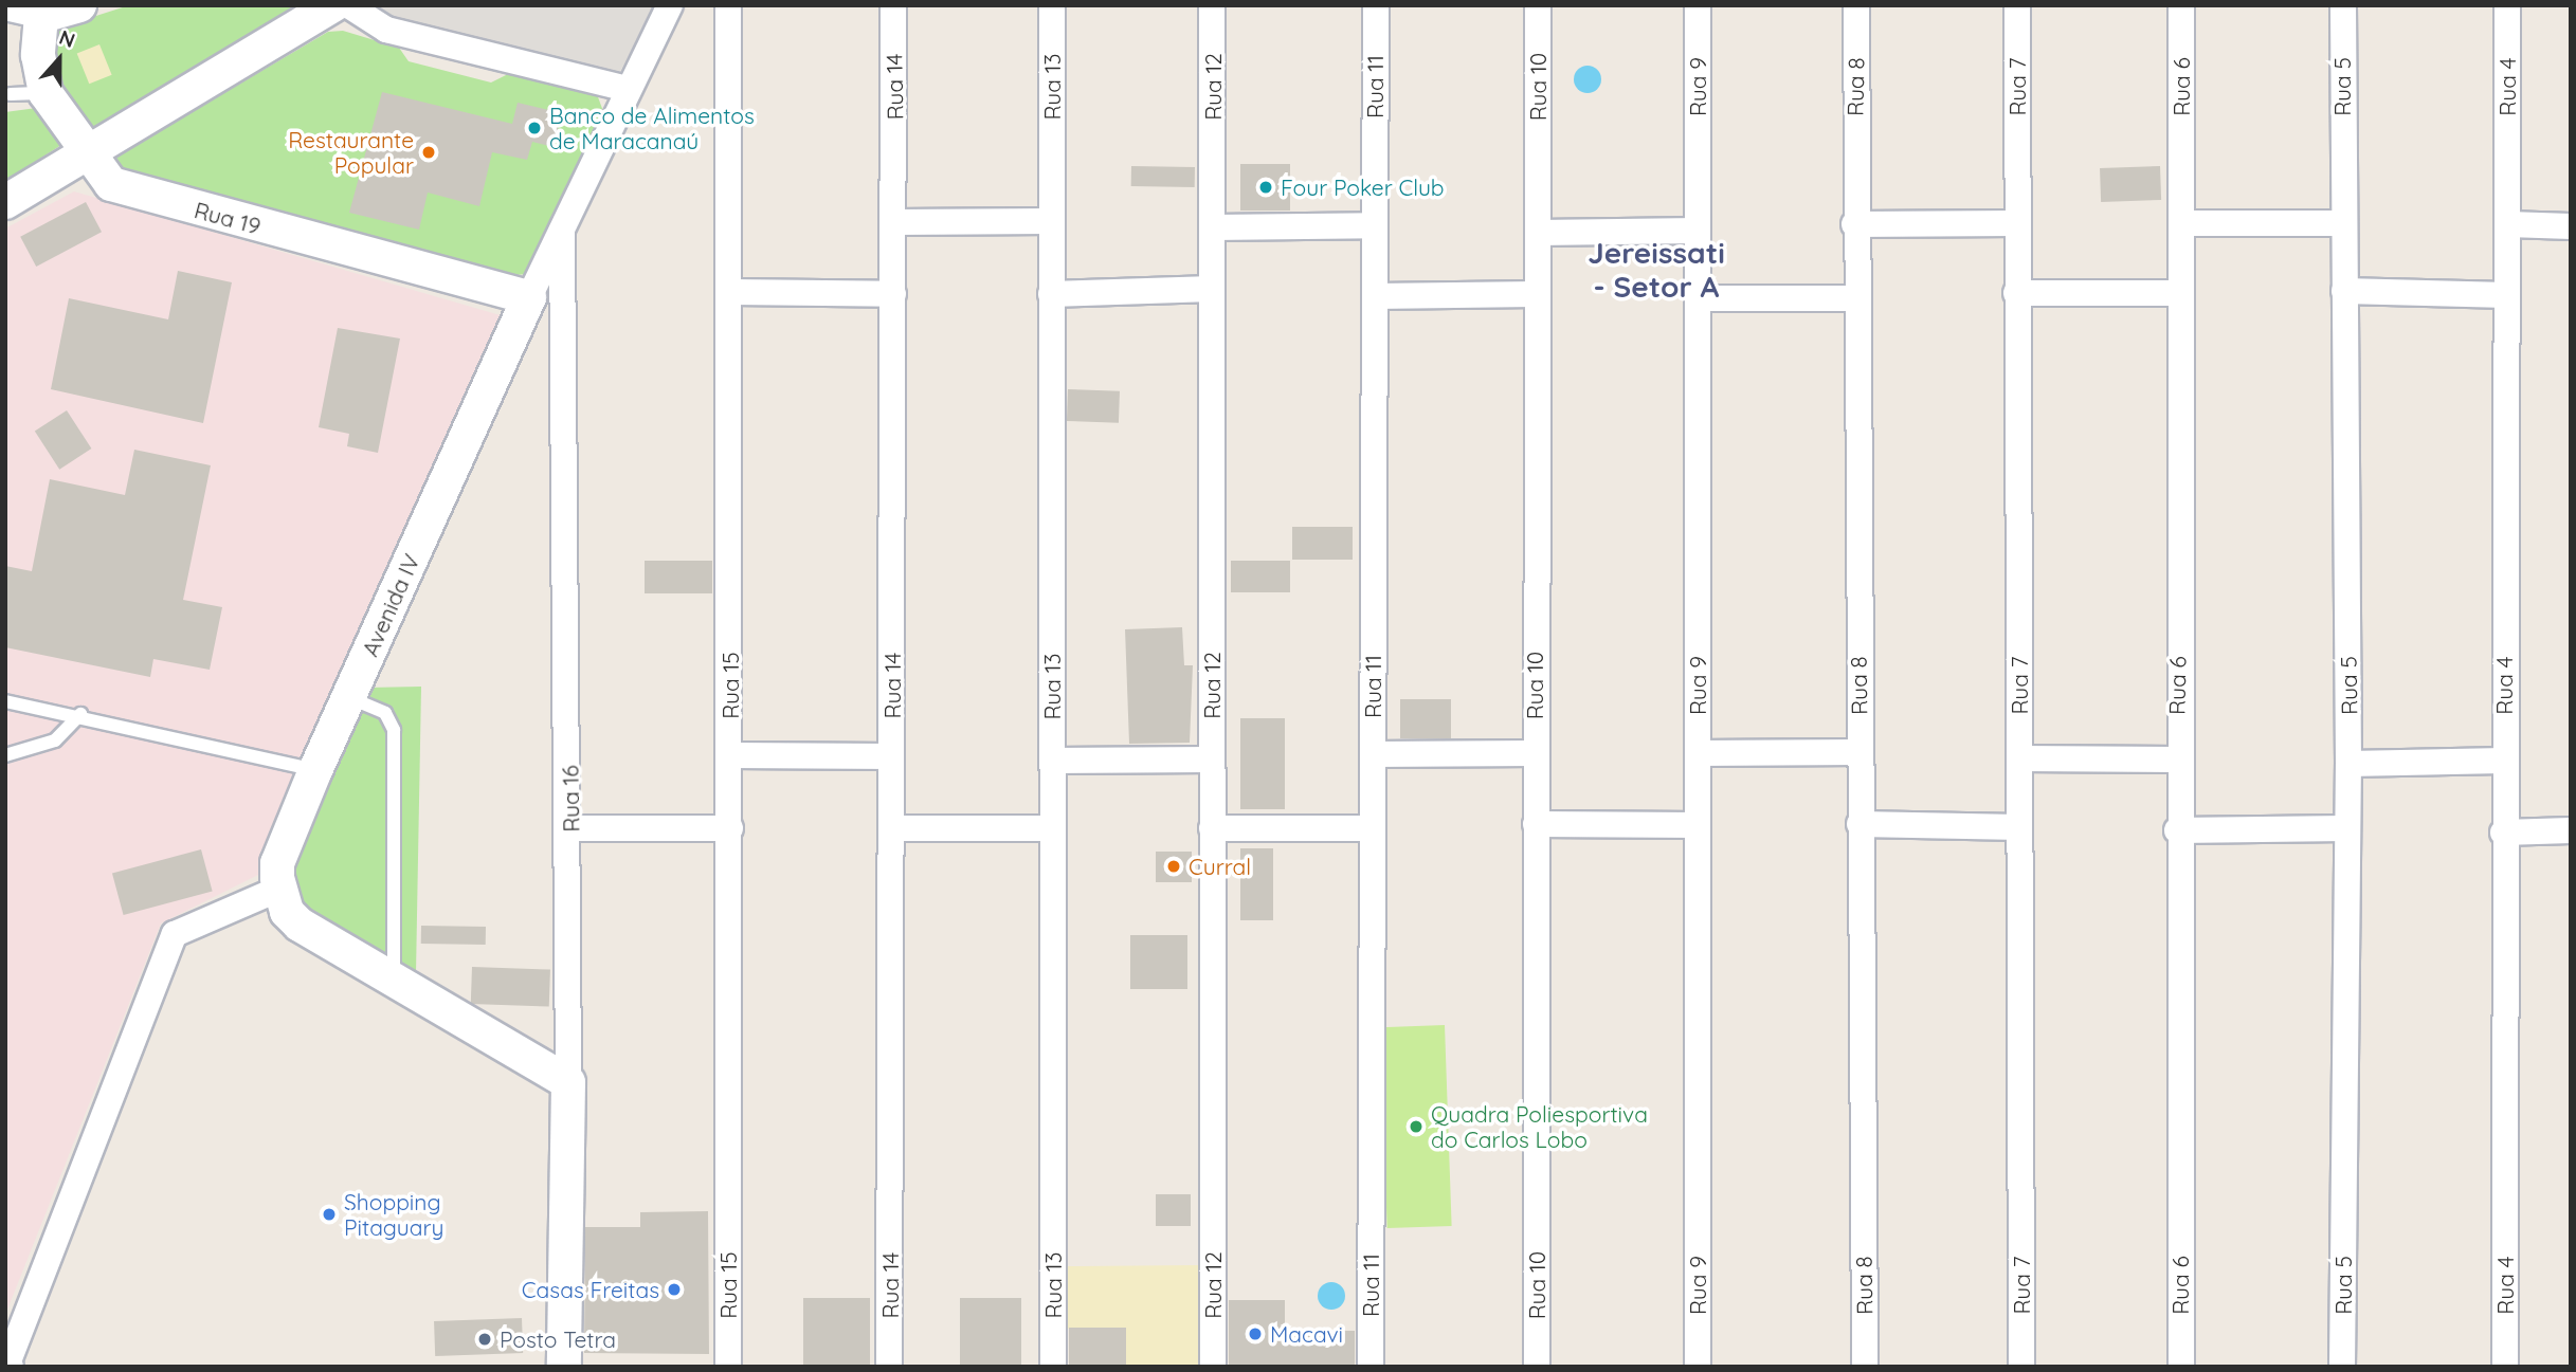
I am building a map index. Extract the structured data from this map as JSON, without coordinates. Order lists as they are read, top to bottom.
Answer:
{
  "streets": {
    "street": [
      "Rua 14",
      "Rua 13",
      "Rua 12",
      "Rua 11",
      "Rua 10",
      "Rua 9",
      "Rua 8",
      "Rua 7",
      "Rua 6",
      "Rua 5",
      "Rua 4",
      "Rua 19",
      "Avenida IV",
      "Rua 15",
      "Rua 16"
    ]
  },
  "crossings": [
    ["Rua 19", "Avenida IV"],
    ["Avenida IV", "Rua 16"]
  ],
  "districts": ["Jereissati - Setor A"],
  "places": [
    "Banco de Alimentos de Maracanaú",
    "Restaurante Popular",
    "Four Poker Club",
    "Curral",
    "Quadra Poliesportiva do Carlos Lobo",
    "Shopping Pitaguary",
    "Casas Freitas",
    "Macavi",
    "Posto Tetra"
  ],
  "north": "top"
}
